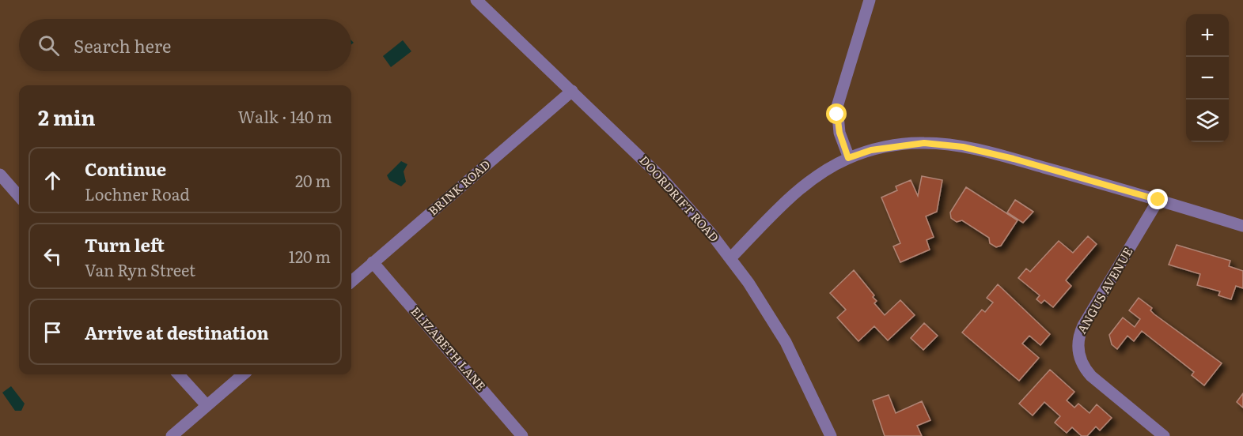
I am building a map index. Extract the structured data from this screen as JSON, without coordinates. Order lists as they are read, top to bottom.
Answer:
{
  "streets": {
    "street": [
      "BRINK ROAD",
      "DOORDRIFT ROAD",
      "ANGUS AVENUE",
      "ELIZABETH LANE"
    ]
  },
  "crossings": [
    ["BRINK ROAD", "DOORDRIFT ROAD"],
    ["BRINK ROAD", "ELIZABETH LANE"]
  ],
  "page": {
    "map_buttons": ["+", "−"],
    "search": "Search here",
    "heading": ["2 min", "Walk · 140 m"],
    "list": [
      ["Continue", "Lochner Road", "20 m"],
      ["Turn left", "Van Ryn Street", "120 m"],
      "Arrive at destination"
    ]
  }
}
